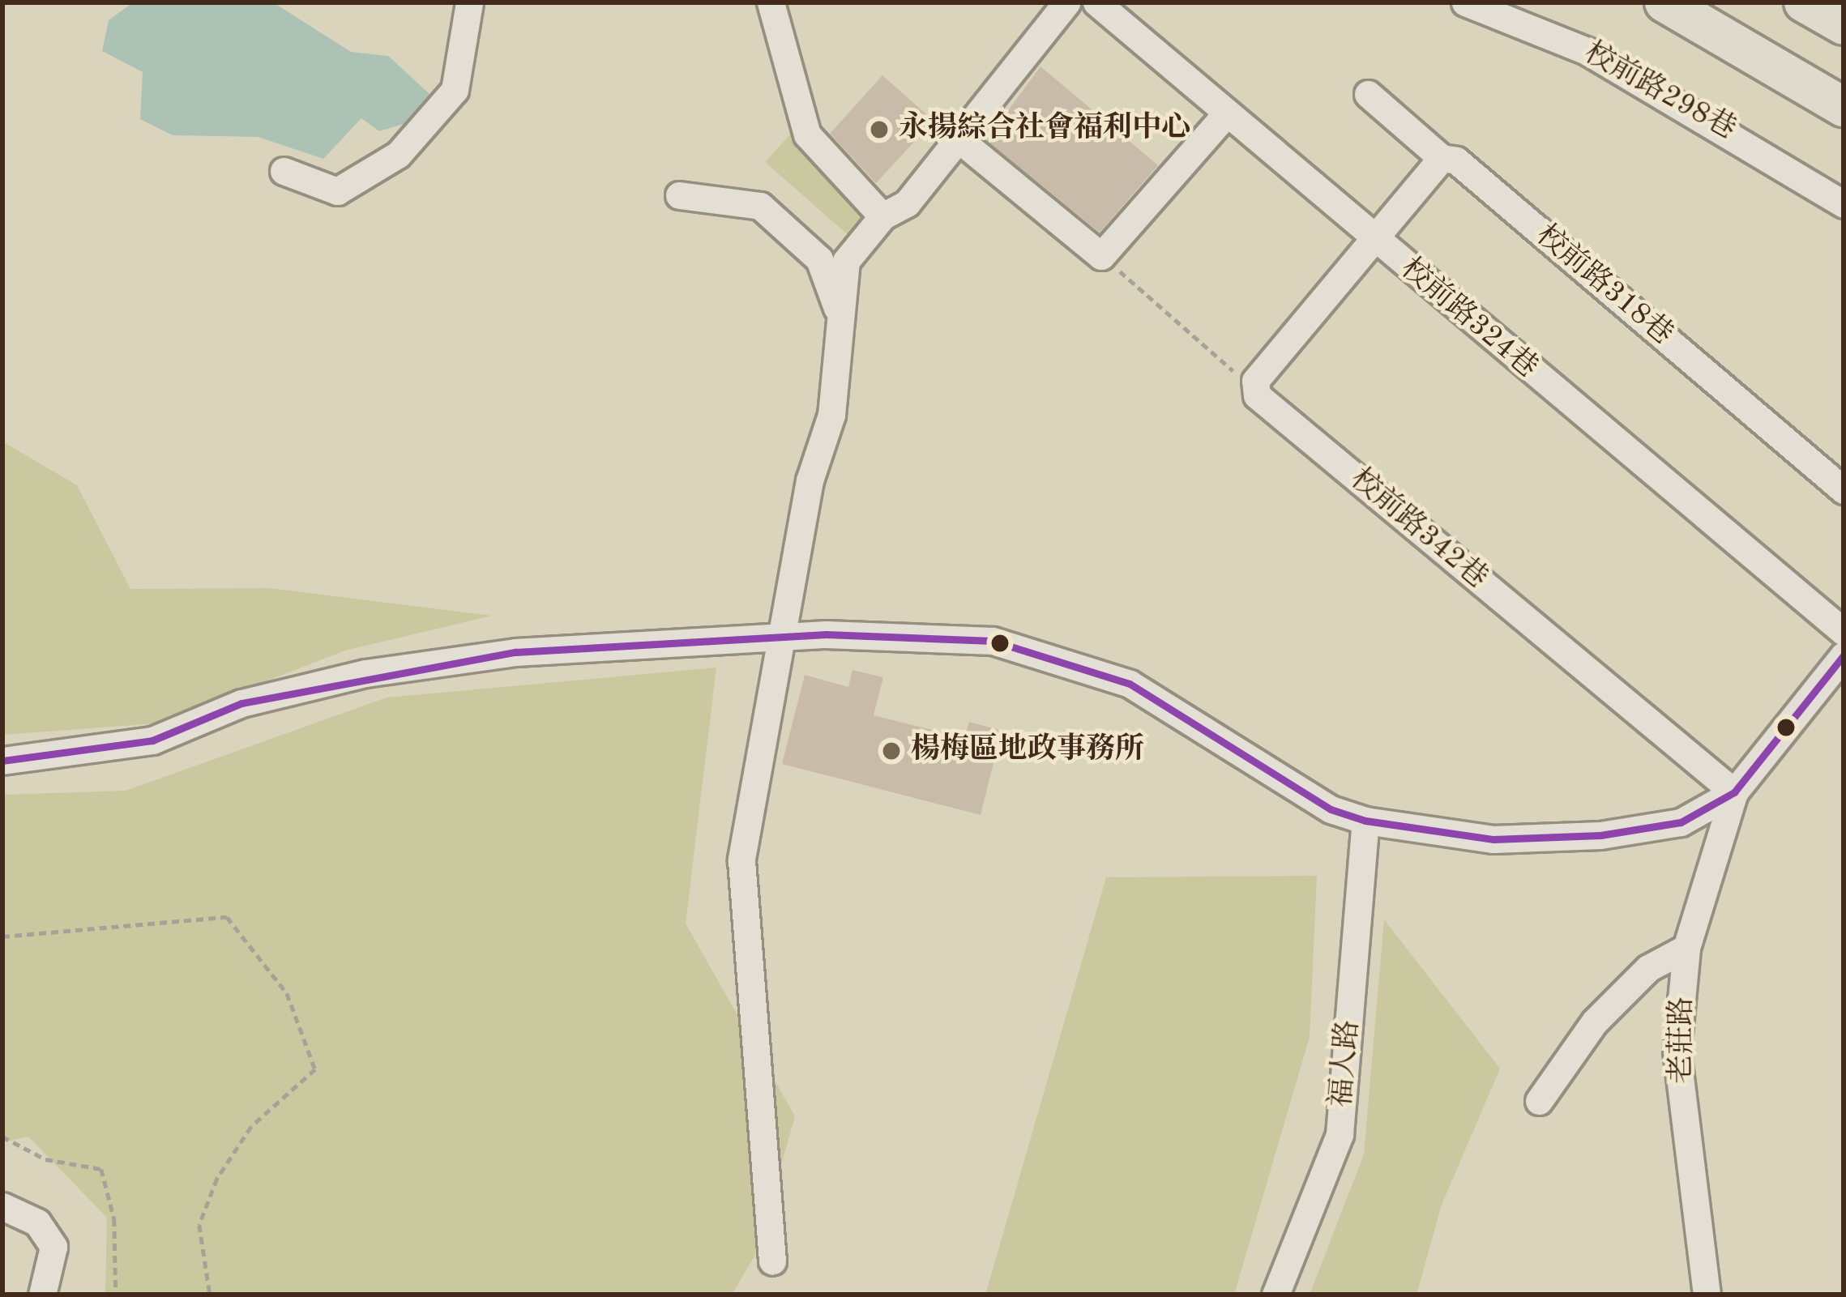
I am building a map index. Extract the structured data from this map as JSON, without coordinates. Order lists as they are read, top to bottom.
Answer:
{
  "streets": {
    "street": [
      "校前路298巷",
      "校前路318巷",
      "校前路324巷",
      "校前路342巷",
      "老莊路",
      "福人路"
    ]
  },
  "crossings": [
    ["校前路342巷", "老莊路"]
  ],
  "places": ["永揚綜合社會福利中心", "楊梅區地政事務所"]
}
